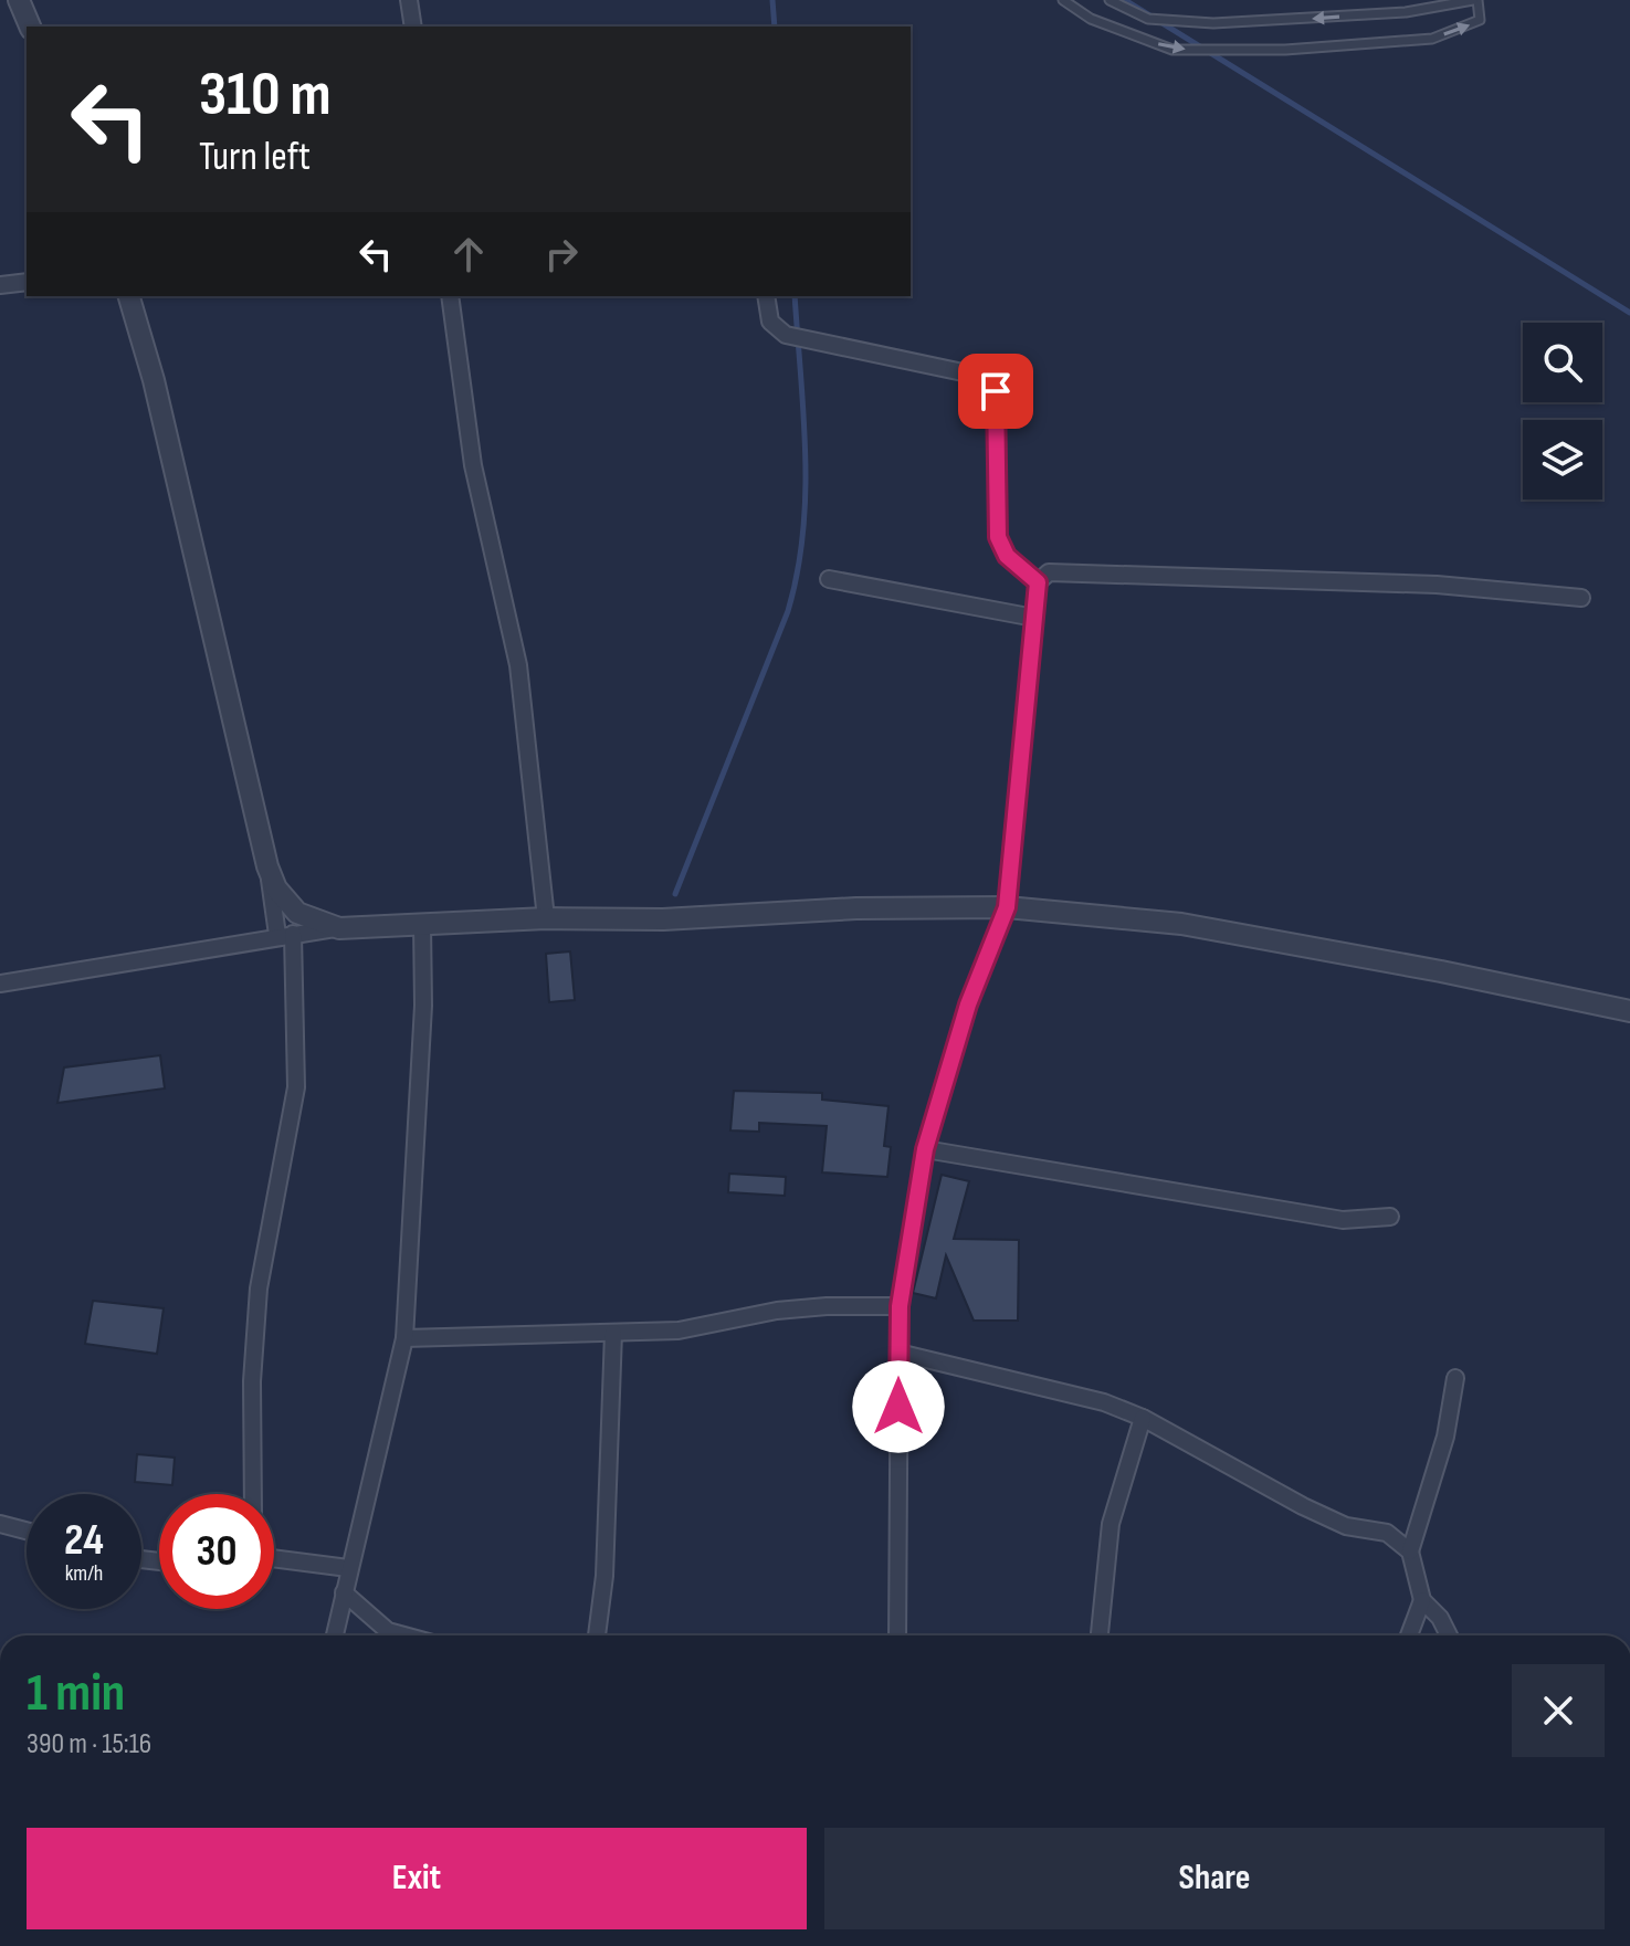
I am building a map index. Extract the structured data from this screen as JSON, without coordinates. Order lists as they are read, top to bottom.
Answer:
{
  "page": {
    "turn": ["310 m", "Turn left"],
    "speed": "24 km/h",
    "limit": "30",
    "heading": ["1 min", "390 m · 15:16"],
    "buttons": ["Exit", "Share"]
  }
}
